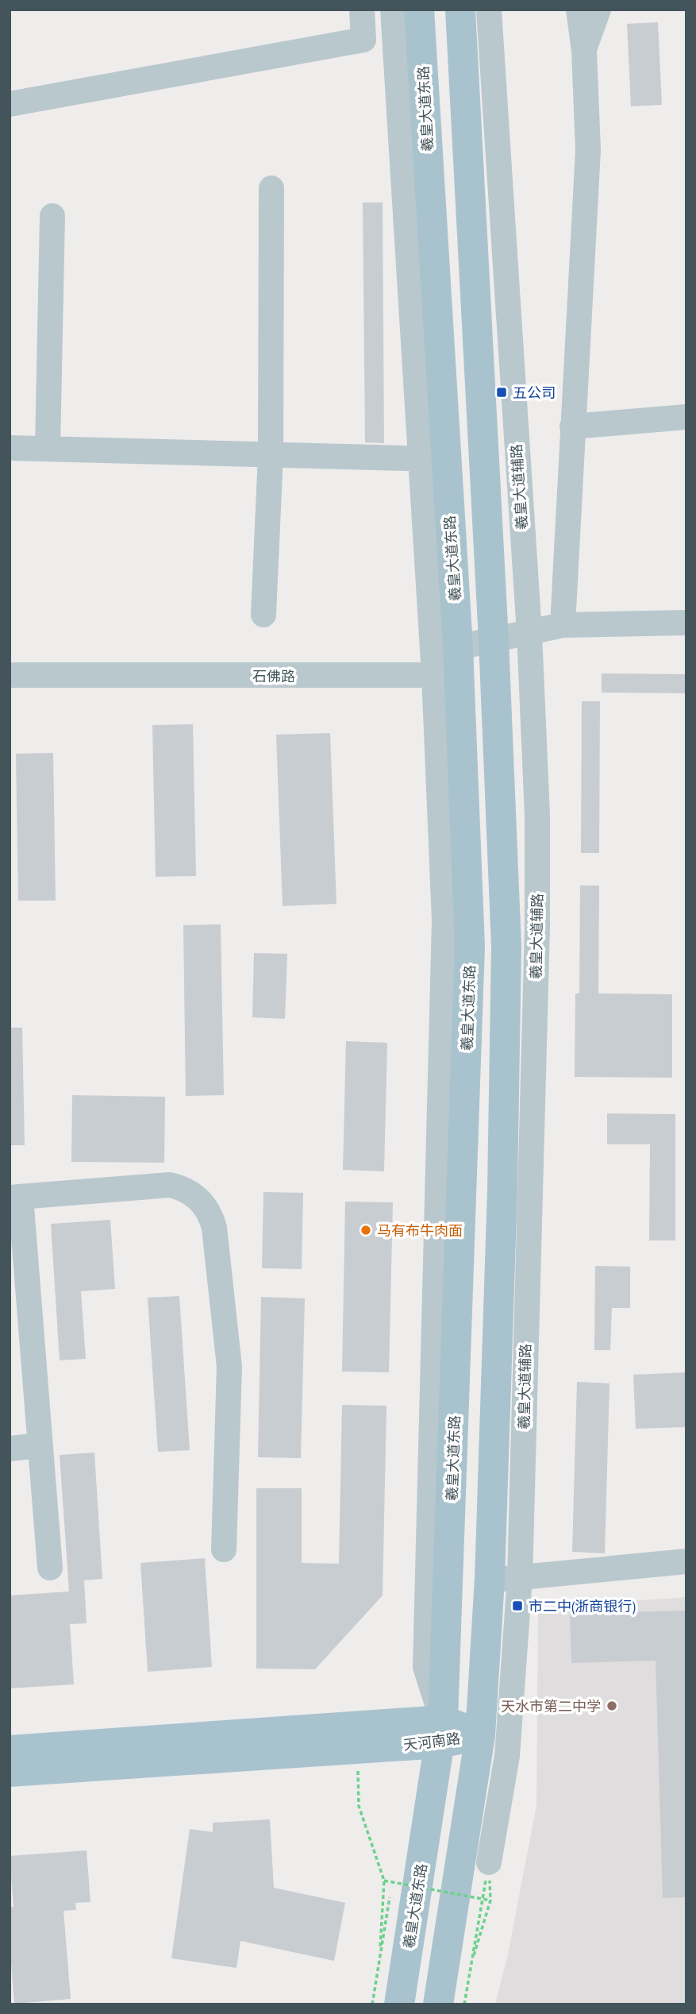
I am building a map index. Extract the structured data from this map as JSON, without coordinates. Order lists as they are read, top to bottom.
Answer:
{
  "streets": {
    "main road": ["羲皇大道东路", "天河南路"],
    "street": ["羲皇大道辅路", "石佛路"]
  },
  "crossings": [
    ["羲皇大道东路", "天河南路"]
  ],
  "places": {
    "transit": ["五公司", "市二中(浙商银行)"],
    "other": ["马有布牛肉面", "天水市第二中学"]
  }
}
